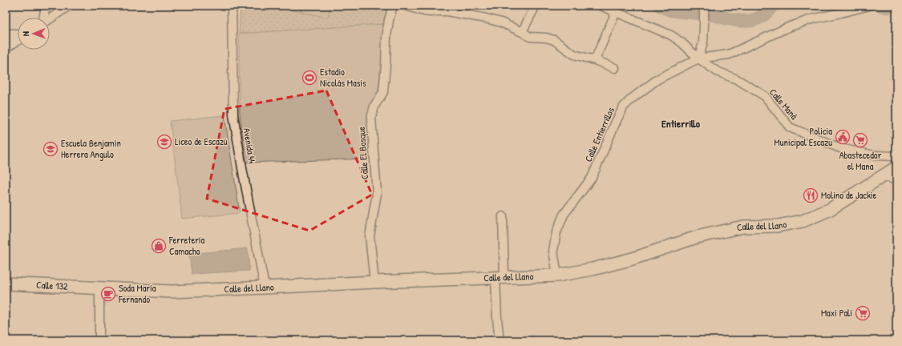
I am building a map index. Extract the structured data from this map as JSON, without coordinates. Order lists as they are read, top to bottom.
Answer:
{
  "streets": {
    "main road": ["Calle del Llano", "Calle 132"],
    "street": [
      "Calle Maná",
      "Calle Entierrillos",
      "Avenida 44",
      "Calle El Bosque"
    ]
  },
  "crossings": [
    ["Calle Maná", "Calle Entierrillos"],
    ["Calle Entierrillos", "Calle del Llano"],
    ["Avenida 44", "Calle del Llano"],
    ["Calle El Bosque", "Calle del Llano"],
    ["Calle del Llano", "Calle 132"]
  ],
  "districts": ["Entierrillo"],
  "places": {
    "sports": ["Estadio Nicolás Masís"],
    "public building": ["Policia Municipal Escazu"],
    "supermarket": ["Abastecedor el Mana", "Maxi Palí"],
    "school or university": ["Liceo de Escazú", "Escuela Benjamín Herrera Angulo"],
    "restaurant": ["Molino de Jackie"],
    "shop": ["Ferretería Camacho"],
    "cafe": ["Soda María Fernando"]
  },
  "north": "left"
}
